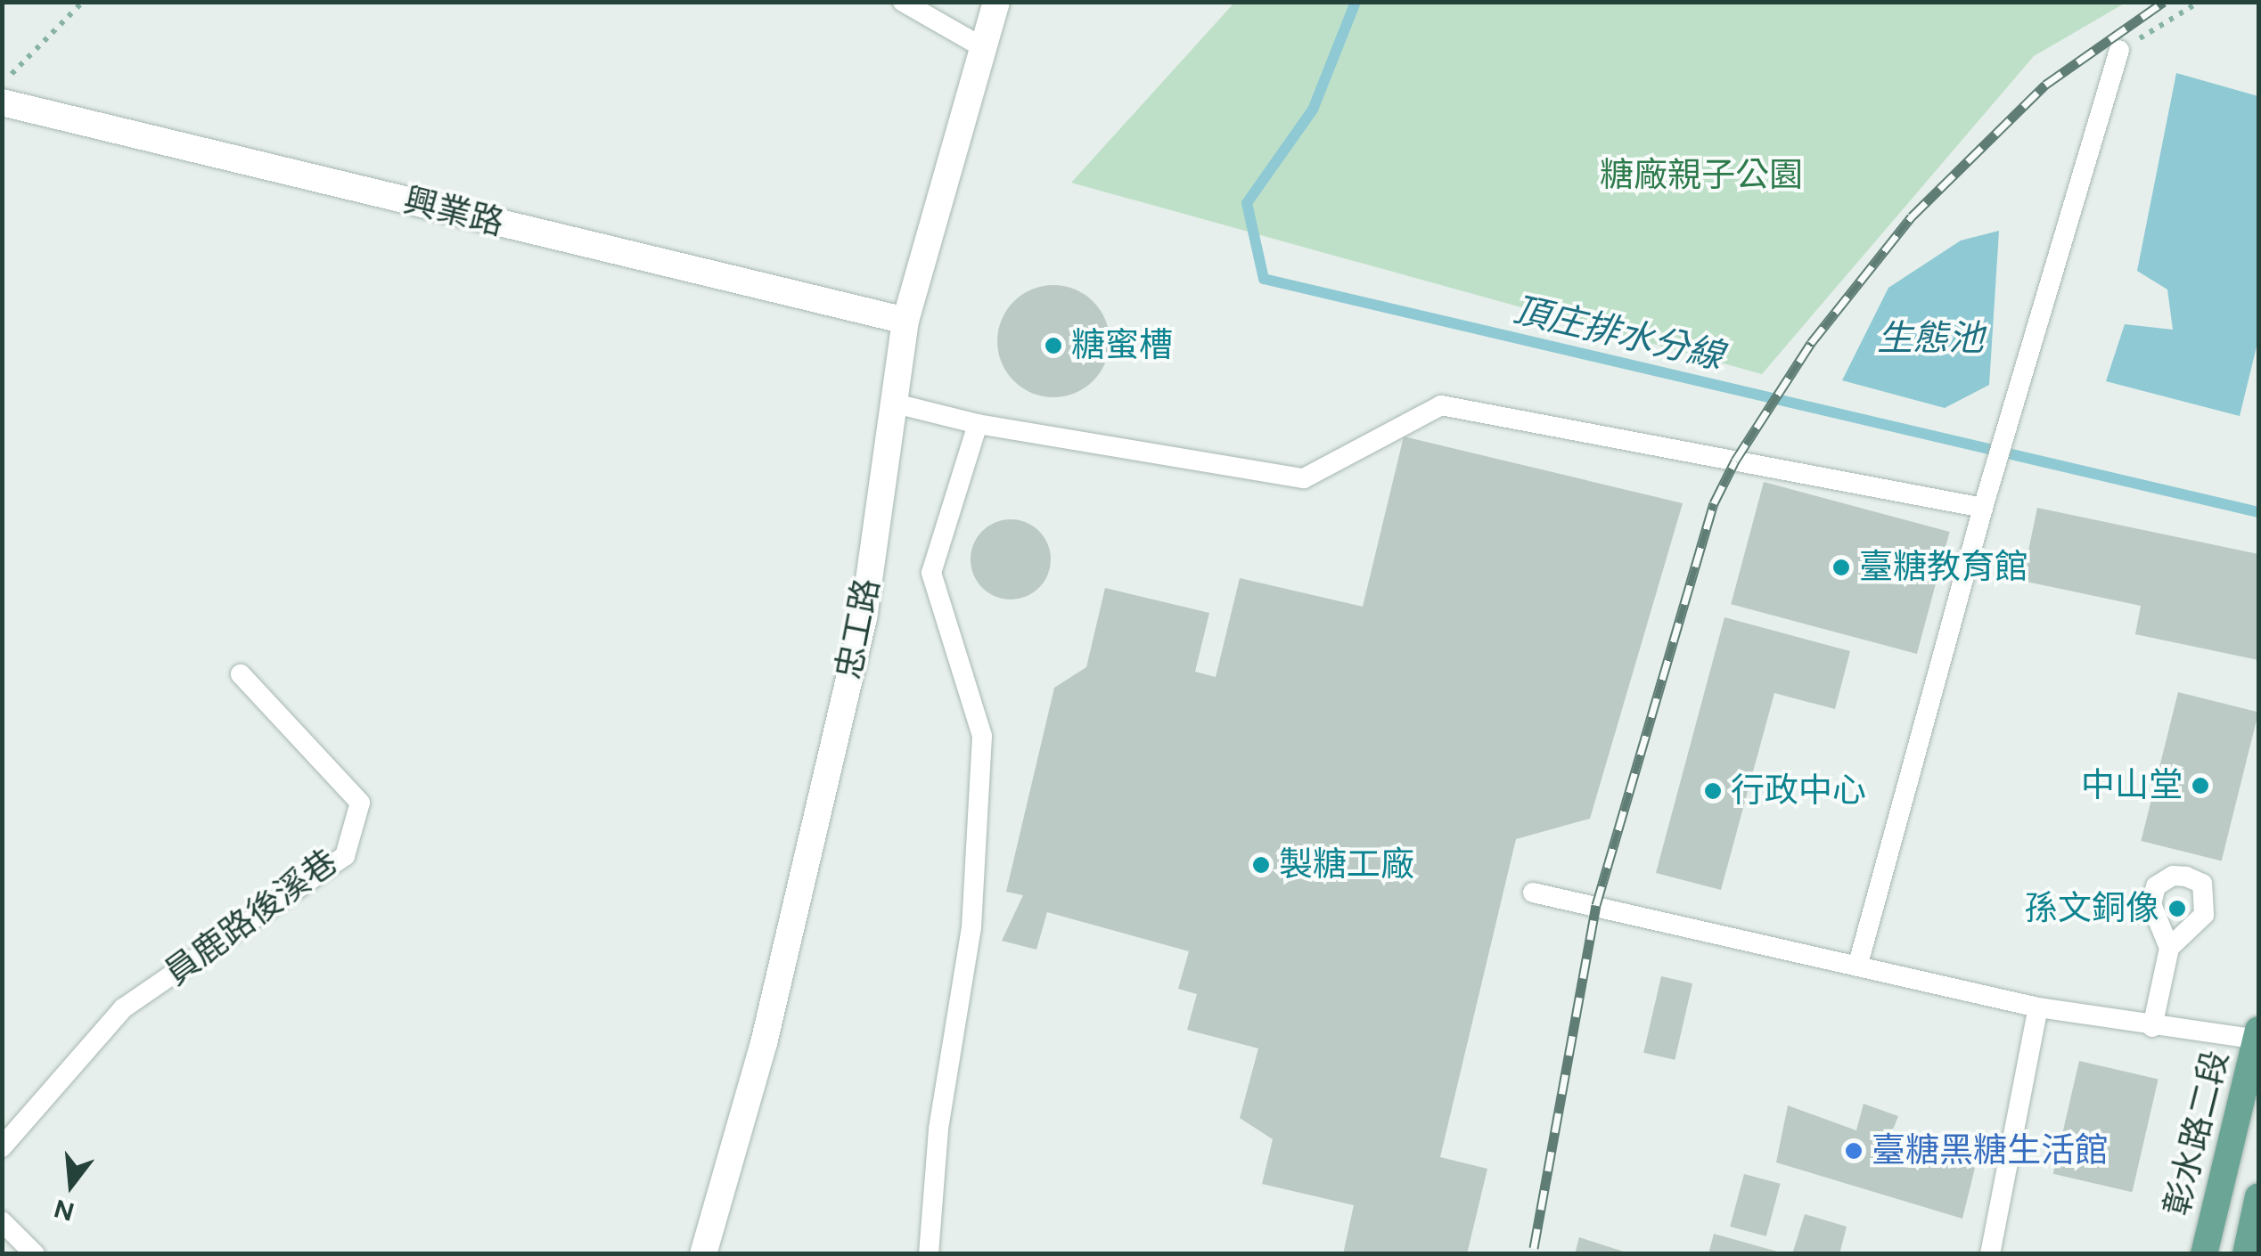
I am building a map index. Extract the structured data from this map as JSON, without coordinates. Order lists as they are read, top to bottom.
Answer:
{
  "streets": {
    "main road": ["彰水路二段"],
    "street": ["興業路", "忠工路"],
    "lane": ["員鹿路後溪巷"]
  },
  "crossings": [
    ["興業路", "忠工路"]
  ],
  "water": ["頂庄排水分線", "生態池"],
  "parks": ["糖廠親子公園"],
  "places": [
    "糖蜜槽",
    "臺糖教育館",
    "中山堂",
    "行政中心",
    "製糖工廠",
    "孫文銅像",
    "臺糖黑糖生活館"
  ],
  "north": "bottom"
}
